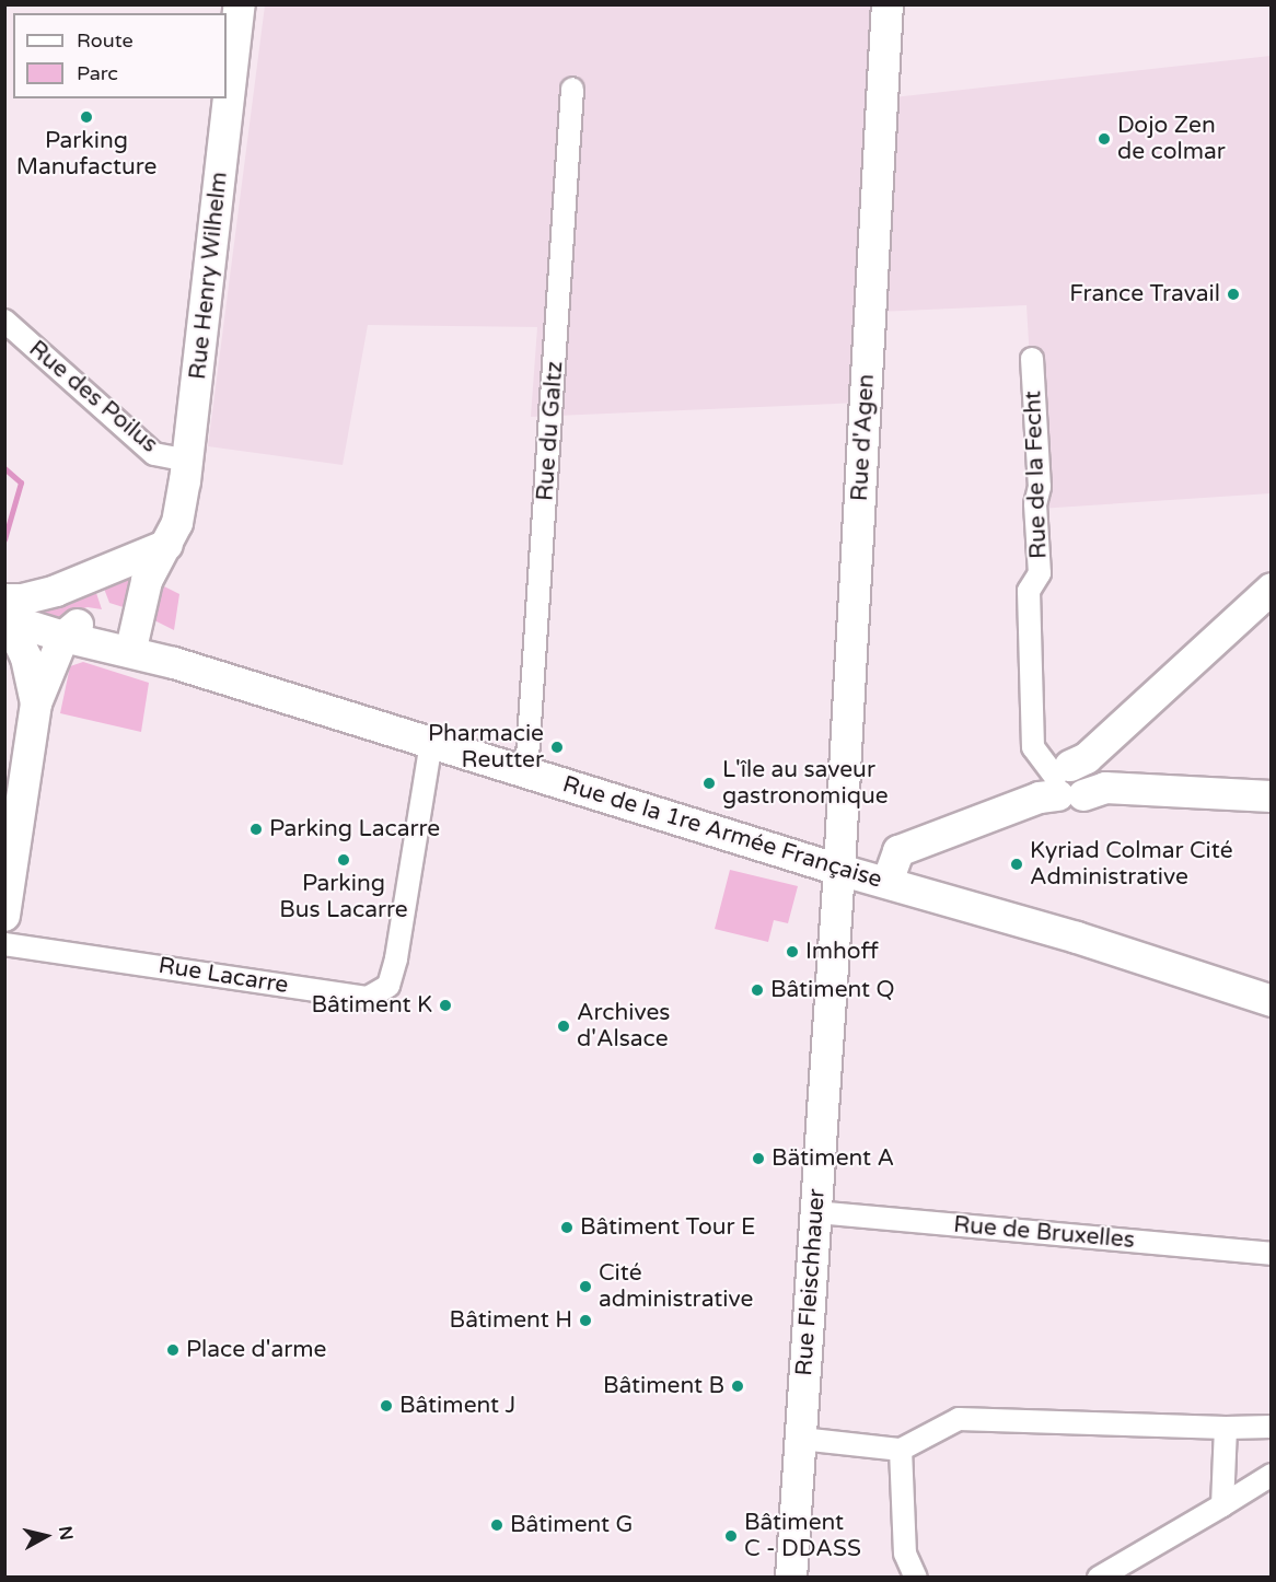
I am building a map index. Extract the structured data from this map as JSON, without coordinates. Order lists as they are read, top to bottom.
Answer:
{
  "streets": {
    "main road": [
      "Rue Henry Wilhelm",
      "Rue d'Agen",
      "Rue de la 1re Armée Française",
      "Rue Fleischhauer"
    ],
    "street": [
      "Rue des Poilus",
      "Rue du Galtz",
      "Rue de la Fecht",
      "Rue Lacarre",
      "Rue de Bruxelles"
    ]
  },
  "crossings": [
    ["Rue Henry Wilhelm", "Rue des Poilus"],
    ["Rue du Galtz", "Rue de la 1re Armée Française"],
    ["Rue d'Agen", "Rue de la 1re Armée Française"],
    ["Rue d'Agen", "Rue Fleischhauer"],
    ["Rue de la 1re Armée Française", "Rue Lacarre"],
    ["Rue de la 1re Armée Française", "Rue Fleischhauer"],
    ["Rue de Bruxelles", "Rue Fleischhauer"]
  ],
  "places": [
    "Parking Manufacture",
    "Dojo Zen de colmar",
    "France Travail",
    "Pharmacie Reutter",
    "L'île au saveur gastronomique",
    "Parking Lacarre",
    "Parking Bus Lacarre",
    "Kyriad Colmar Cité Administrative",
    "Imhoff",
    "Bâtiment Q",
    "Bâtiment K",
    "Archives d'Alsace",
    "Bätiment A",
    "Bâtiment Tour E",
    "Cité administrative",
    "Bâtiment H",
    "Place d'arme",
    "Bâtiment B",
    "Bâtiment J",
    "Bâtiment G",
    "Bâtiment C - DDASS"
  ],
  "legend": ["Route", "Parc"],
  "north": "right"
}
